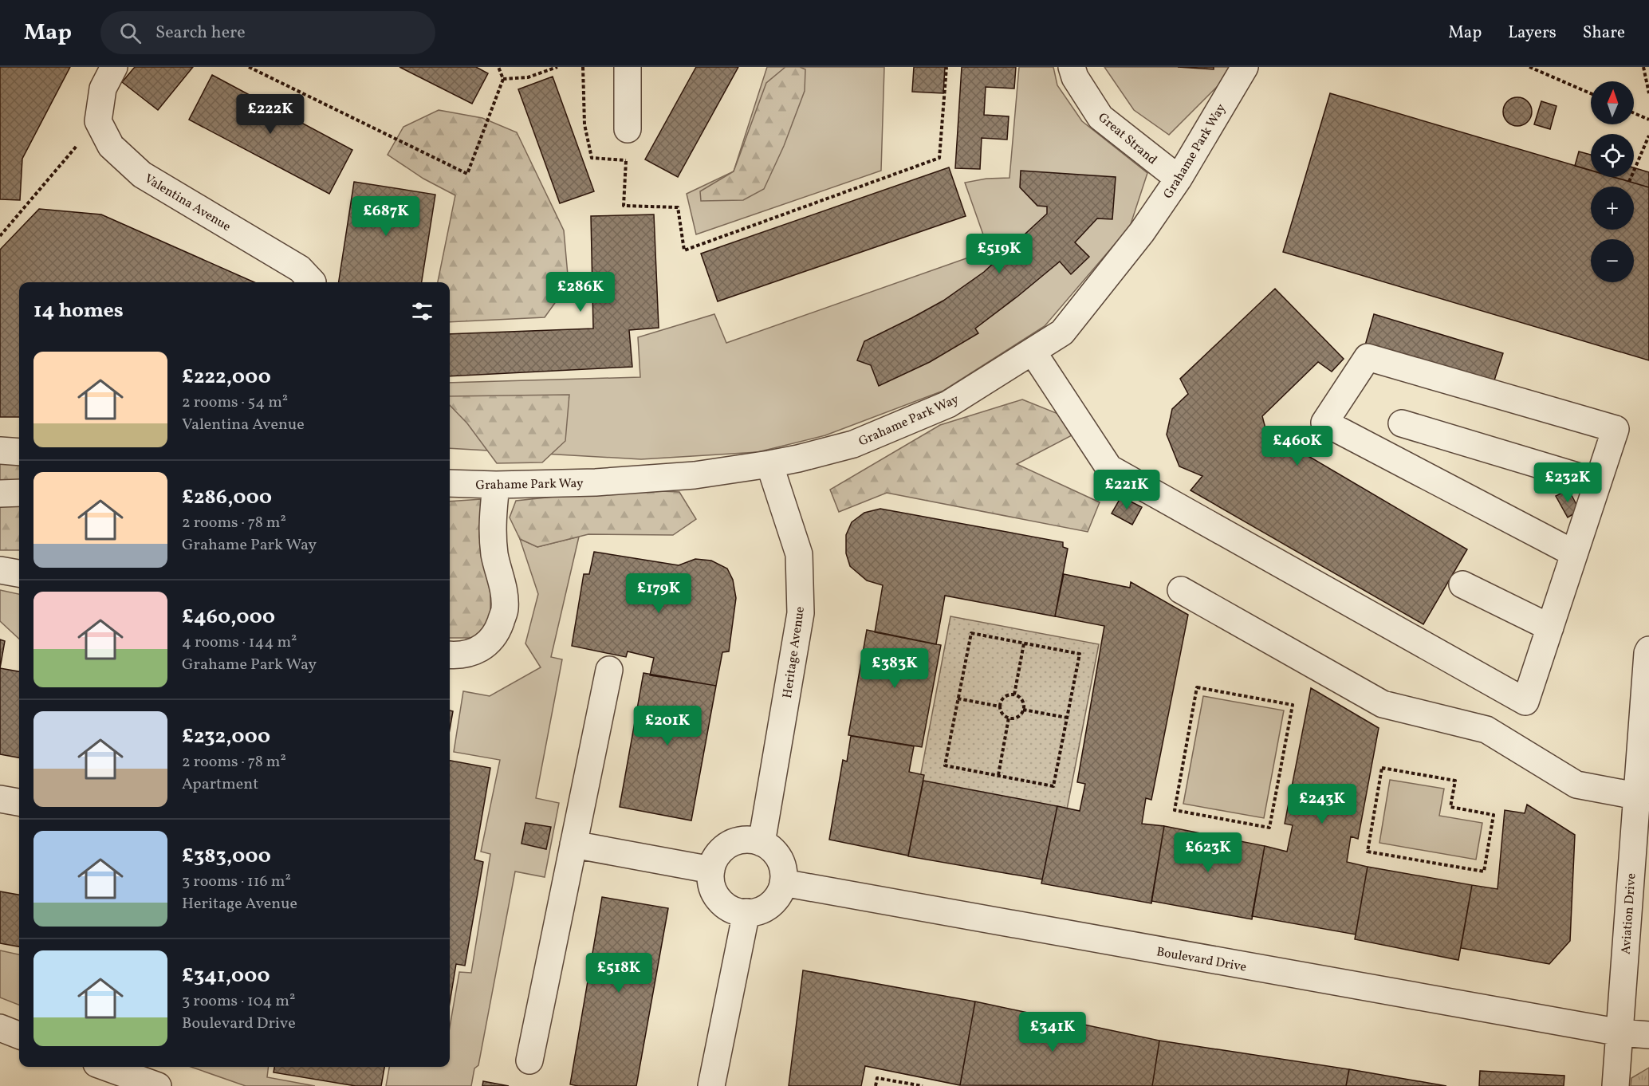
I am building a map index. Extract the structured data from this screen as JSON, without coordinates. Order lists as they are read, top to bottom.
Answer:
{
  "streets": {
    "street": [
      "Great Strand",
      "Grahame Park Way",
      "Valentina Avenue",
      "Heritage Avenue",
      "Aviation Drive",
      "Boulevard Drive"
    ]
  },
  "crossings": [
    ["Great Strand", "Grahame Park Way"],
    ["Grahame Park Way", "Heritage Avenue"],
    ["Heritage Avenue", "Boulevard Drive"],
    ["Aviation Drive", "Boulevard Drive"]
  ],
  "north": "top",
  "page": {
    "header": "Map",
    "search": "Search here",
    "nav": ["Map", "Layers", "Share"],
    "map_buttons": ["+", "−"],
    "price": [
      "£222K",
      "£687K",
      "£519K",
      "£286K",
      "£460K",
      "£232K",
      "£221K",
      "£179K",
      "£383K",
      "£201K",
      "£243K",
      "£623K",
      "£518K",
      "£341K"
    ],
    "heading": "14 homes",
    "list": [
      {
        "name": "£222,000",
        "note": "2 rooms · 54 m² · Valentina Avenue"
      },
      {
        "name": "£286,000",
        "note": "2 rooms · 78 m² · Grahame Park Way"
      },
      {
        "name": "£460,000",
        "note": "4 rooms · 144 m² · Grahame Park Way"
      },
      {
        "name": "£232,000",
        "note": "2 rooms · 78 m² · Apartment"
      },
      {
        "name": "£383,000",
        "note": "3 rooms · 116 m² · Heritage Avenue"
      },
      {
        "name": "£341,000",
        "note": "3 rooms · 104 m² · Boulevard Drive"
      }
    ]
  }
}
